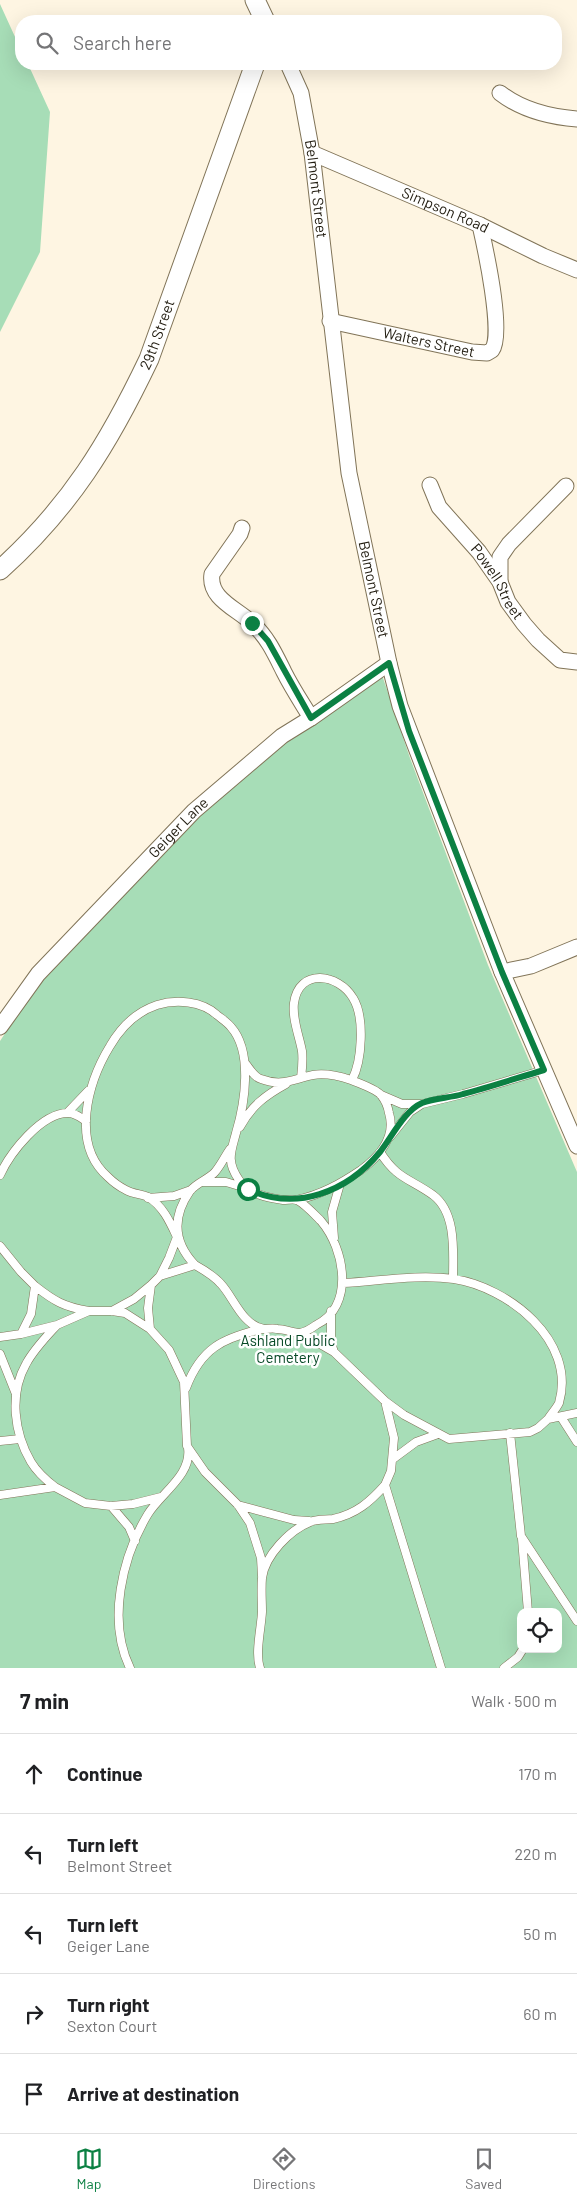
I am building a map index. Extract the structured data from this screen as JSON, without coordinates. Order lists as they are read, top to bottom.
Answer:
{
  "streets": {
    "street": [
      "Belmont Street",
      "Simpson Road",
      "29th Street",
      "Walters Street",
      "Powell Street",
      "Geiger Lane"
    ]
  },
  "crossings": [
    ["Belmont Street", "Simpson Road"],
    ["Belmont Street", "Walters Street"],
    ["Belmont Street", "Geiger Lane"],
    ["Simpson Road", "Walters Street"]
  ],
  "parks": ["Ashland Public Cemetery"],
  "page": {
    "search": "Search here",
    "heading": ["7 min", "Walk · 500 m"],
    "list": [
      ["Continue", "170 m"],
      ["Turn left", "Belmont Street", "220 m"],
      ["Turn left", "Geiger Lane", "50 m"],
      ["Turn right", "Sexton Court", "60 m"],
      "Arrive at destination"
    ],
    "nav": ["Map", "Directions", "Saved"]
  }
}
